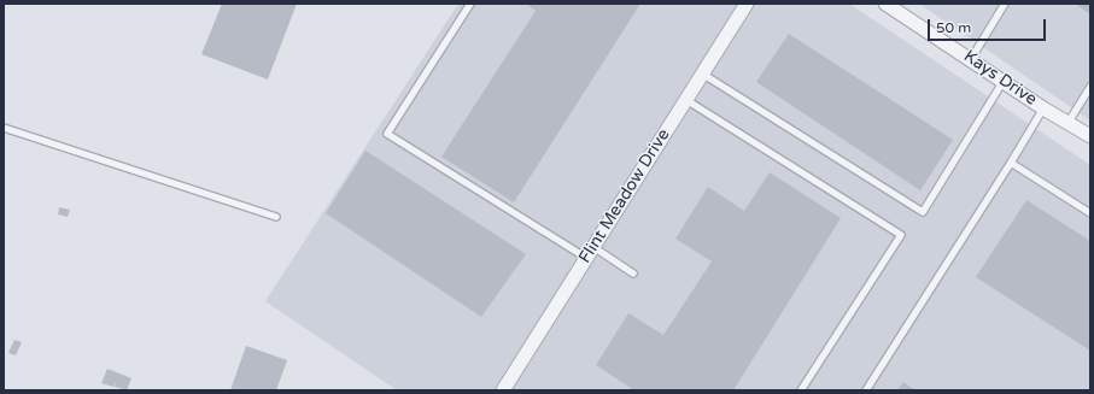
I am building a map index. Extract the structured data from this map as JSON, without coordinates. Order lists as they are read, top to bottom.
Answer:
{
  "streets": {
    "street": ["Kays Drive", "Flint Meadow Drive"]
  },
  "scale_bar": "50 m"
}
